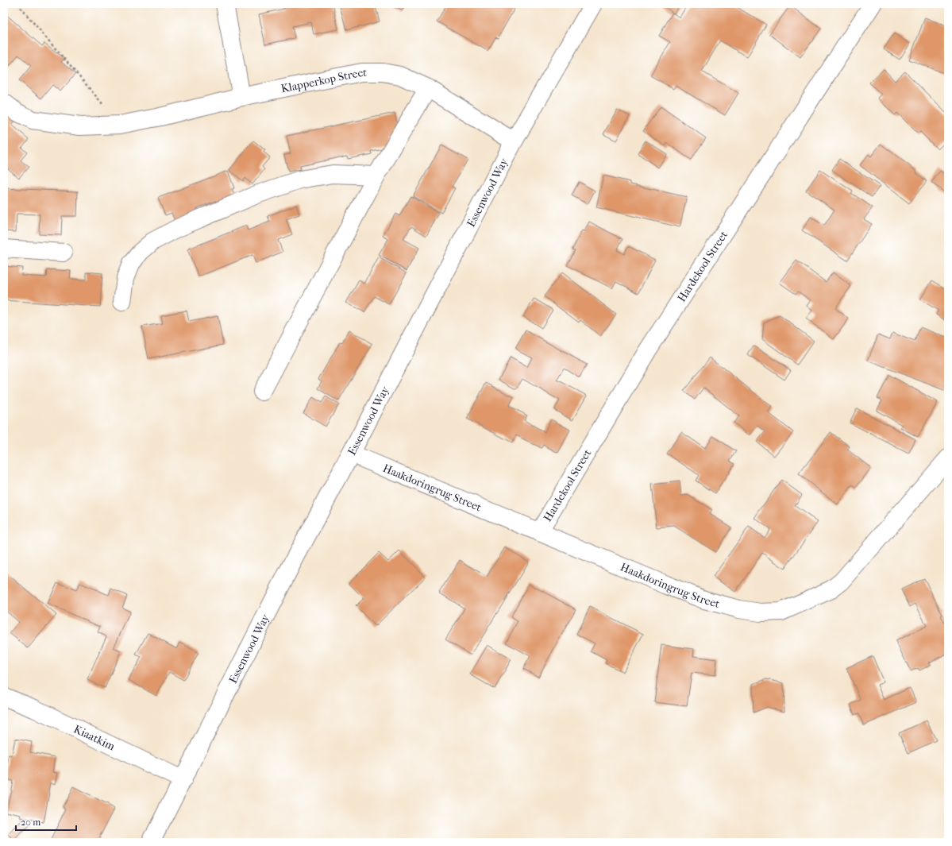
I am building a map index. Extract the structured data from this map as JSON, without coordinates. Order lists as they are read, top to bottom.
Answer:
{
  "streets": {
    "street": [
      "Klapperkop Street",
      "Essenwood Way",
      "Hardekool Street",
      "Haakdoringrug Street",
      "Kiaatkim"
    ]
  },
  "crossings": [
    ["Klapperkop Street", "Essenwood Way"],
    ["Essenwood Way", "Haakdoringrug Street"],
    ["Essenwood Way", "Kiaatkim"],
    ["Hardekool Street", "Haakdoringrug Street"]
  ],
  "scale_bar": "20 m"
}
